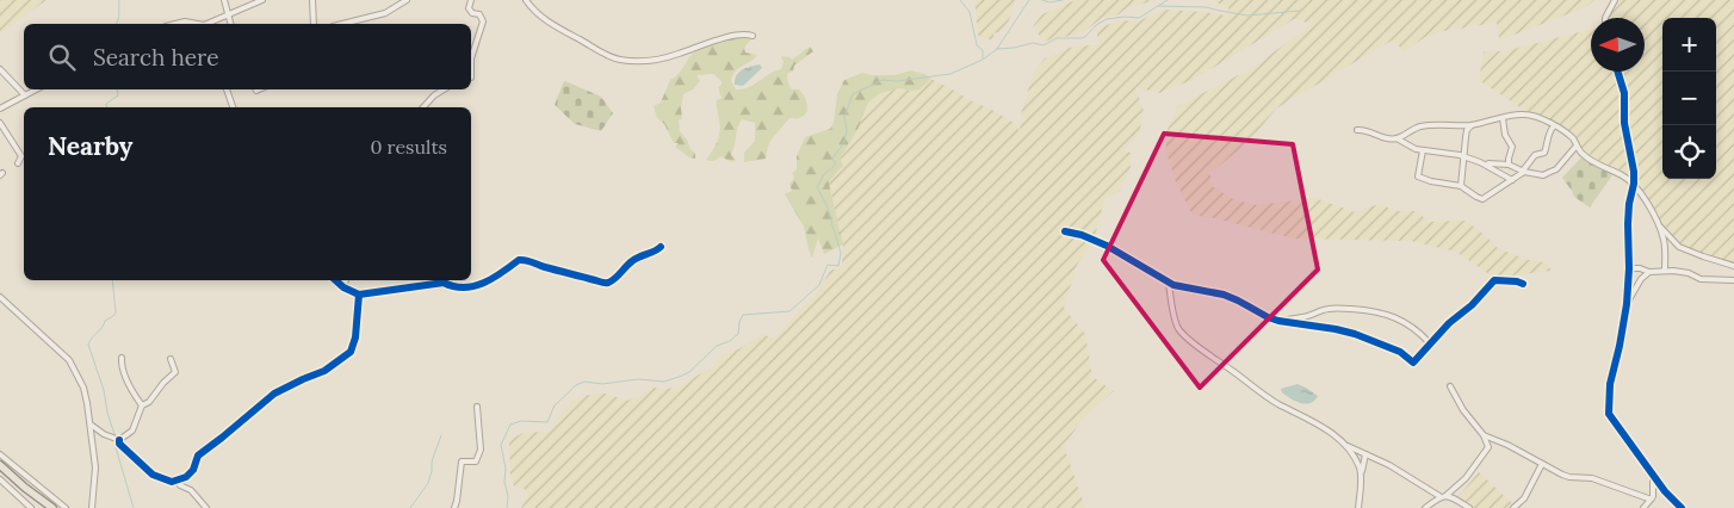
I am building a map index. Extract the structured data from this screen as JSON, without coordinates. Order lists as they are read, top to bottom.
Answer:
{
  "north": "left",
  "page": {
    "map_buttons": ["+", "−"],
    "search": "Search here",
    "heading": ["Nearby", "0 results"]
  }
}
